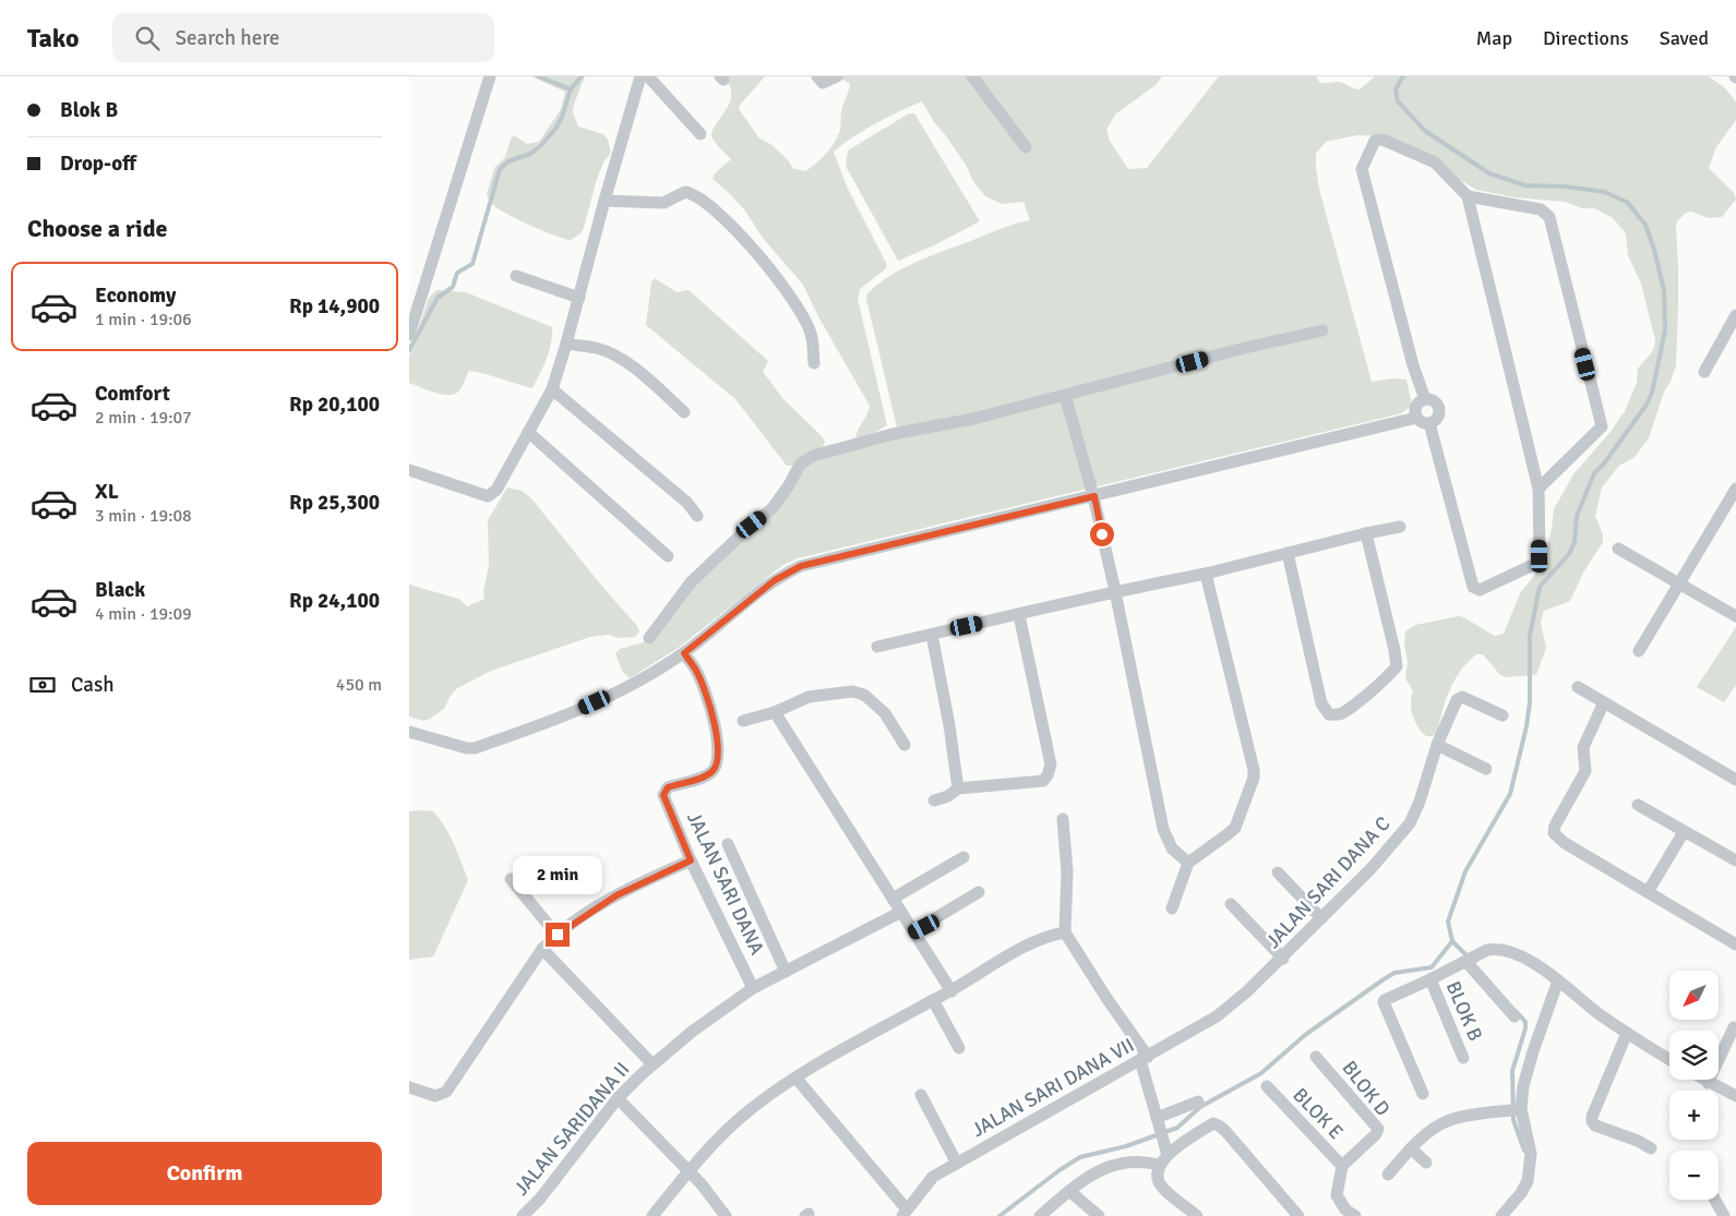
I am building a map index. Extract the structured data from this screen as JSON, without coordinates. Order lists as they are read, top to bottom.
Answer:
{
  "streets": {
    "street": [
      "JALAN SARI DANA C",
      "JALAN SARI DANA",
      "BLOK B",
      "JALAN SARI DANA VII",
      "BLOK D",
      "BLOK E",
      "JALAN SARIDANA II"
    ]
  },
  "crossings": [
    ["JALAN SARI DANA C", "JALAN SARI DANA VII"],
    ["JALAN SARI DANA", "JALAN SARIDANA II"],
    ["BLOK D", "BLOK E"]
  ],
  "north": "bottom left",
  "page": {
    "header": "Tako",
    "search": "Search here",
    "nav": ["Map", "Directions", "Saved"],
    "banner": ["Blok B", "Drop-off"],
    "heading": "Choose a ride",
    "list": [
      {
        "name": "Economy",
        "note": "1 min · 19:06",
        "value": "Rp 14,900"
      },
      {
        "name": "Comfort",
        "note": "2 min · 19:07",
        "value": "Rp 20,100"
      },
      {
        "name": "XL",
        "note": "3 min · 19:08",
        "value": "Rp 25,300"
      },
      {
        "name": "Black",
        "note": "4 min · 19:09",
        "value": "Rp 24,100"
      }
    ],
    "pay": ["Cash", "450 m"],
    "bubble": "2 min",
    "map_buttons": ["+", "−"],
    "buttons": "Confirm"
  }
}
